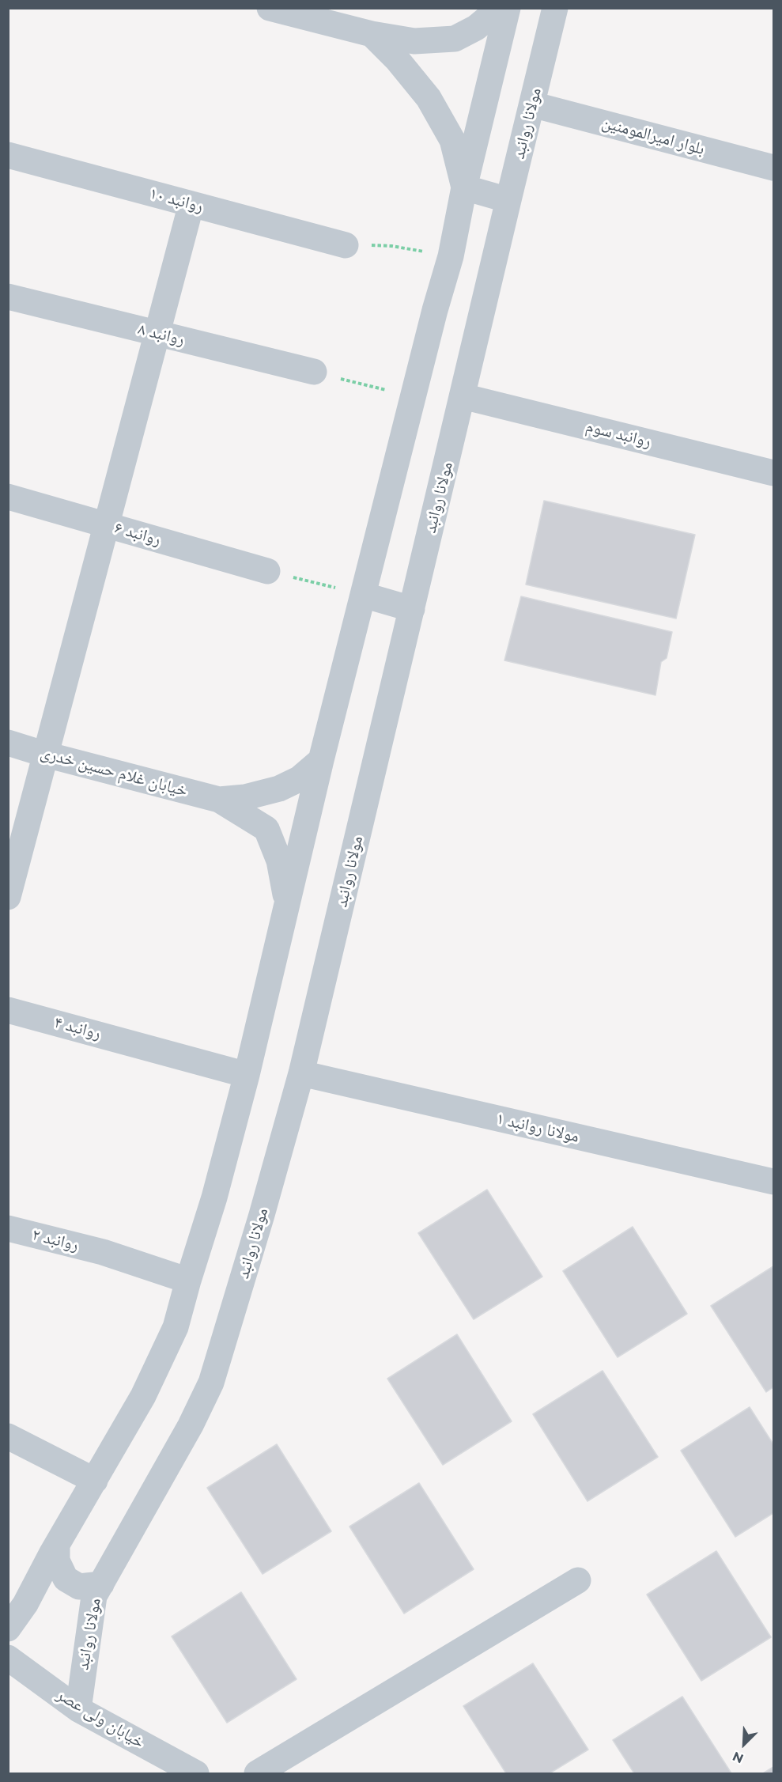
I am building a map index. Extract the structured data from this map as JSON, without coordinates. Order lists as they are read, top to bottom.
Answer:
{
  "streets": {
    "street": [
      "مولانا روانبد",
      "بلوار امیرالمومنین",
      "روانبد ۱۰",
      "روانبد ۸",
      "روانبد سوم",
      "روانبد ۶",
      "خیابان غلام حسین خدری",
      "روانبد ۴",
      "مولانا روانبد ۱",
      "روانبد ۲",
      "خیابان ولی عصر"
    ]
  },
  "crossings": [
    ["مولانا روانبد", "بلوار امیرالمومنین"],
    ["مولانا روانبد", "روانبد سوم"],
    ["مولانا روانبد", "مولانا روانبد ۱"],
    ["مولانا روانبد", "خیابان ولی عصر"]
  ],
  "north": "bottom left"
}
